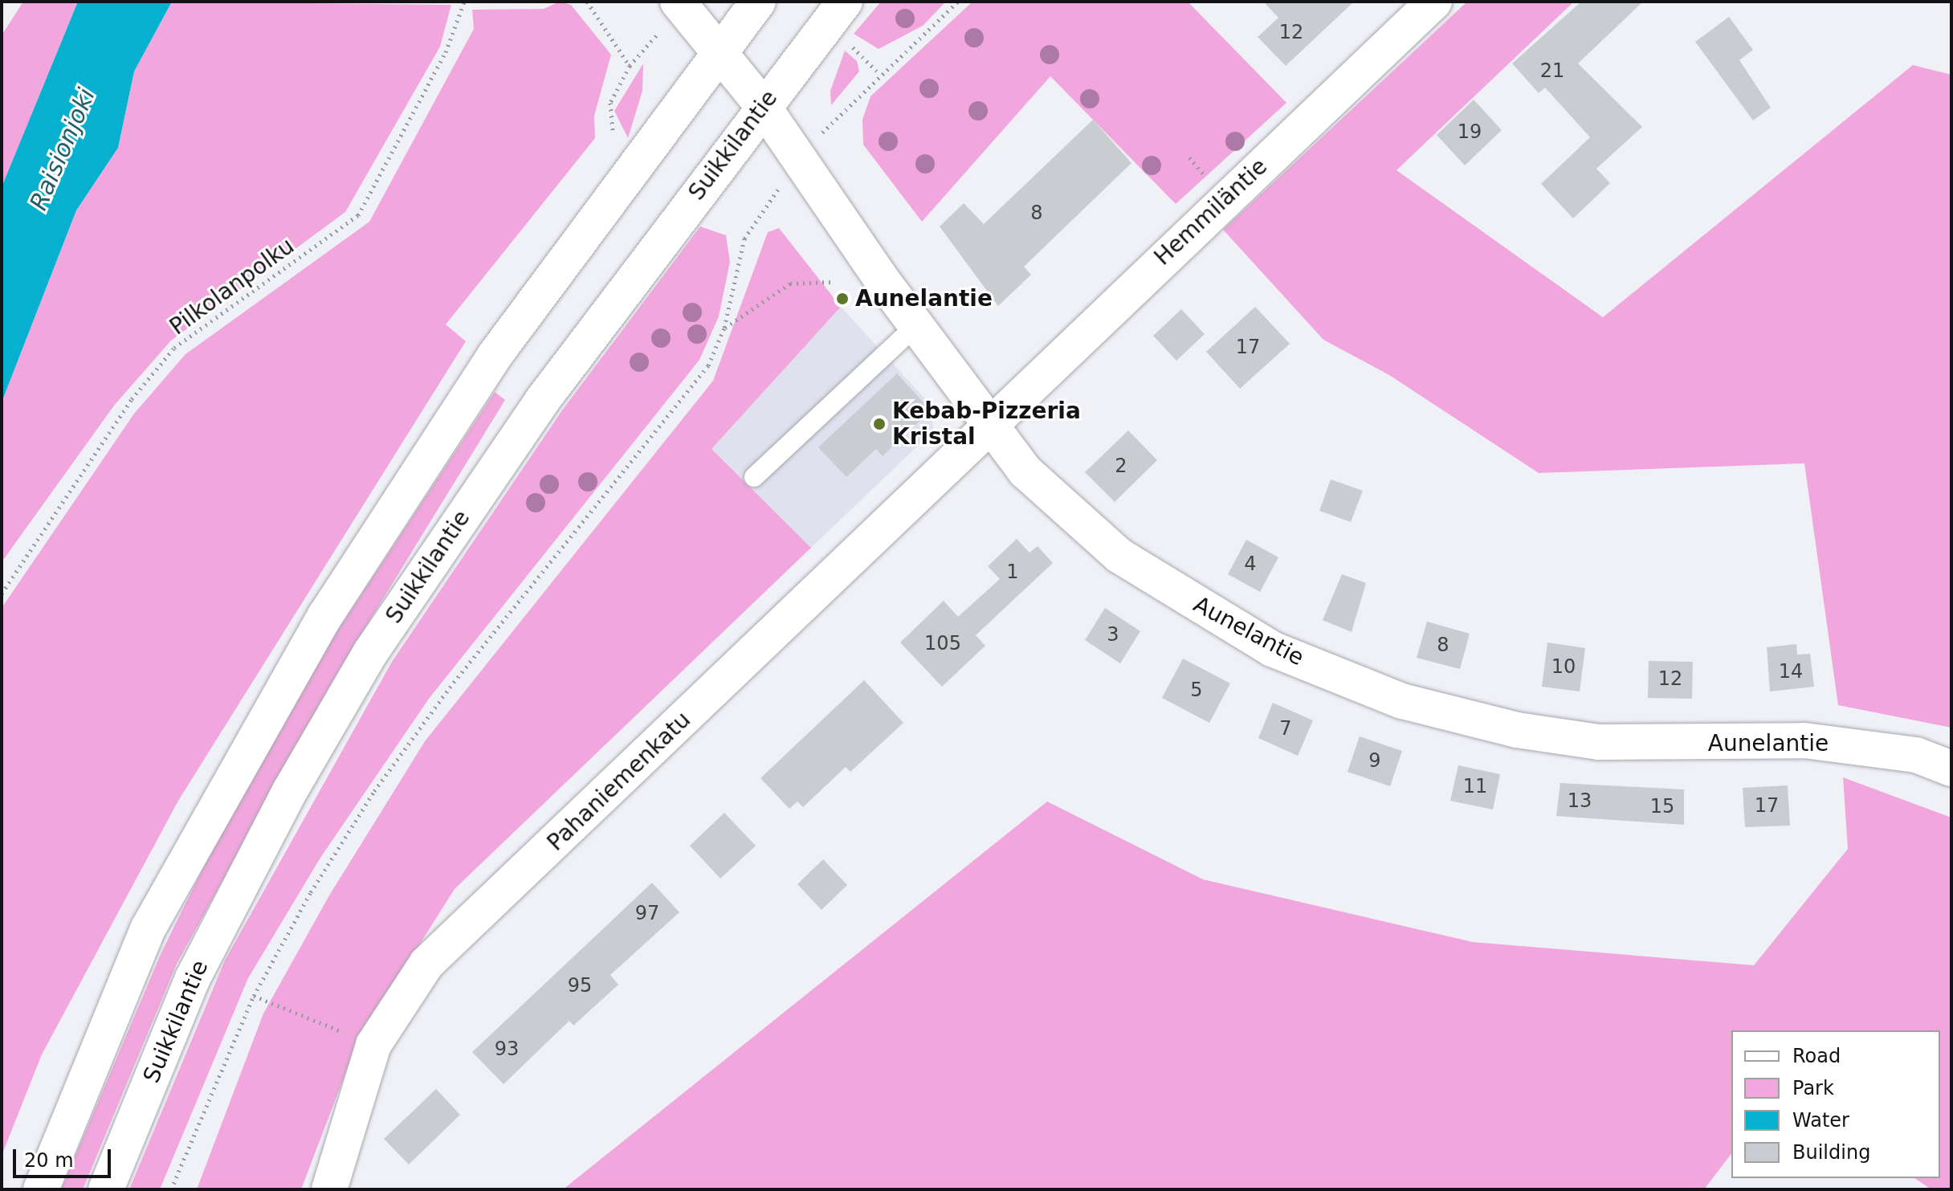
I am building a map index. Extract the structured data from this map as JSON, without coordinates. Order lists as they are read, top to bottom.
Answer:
{
  "streets": {
    "street": [
      "Suikkilantie",
      "Hemmiläntie",
      "Aunelantie",
      "Pahaniemenkatu"
    ],
    "path": ["Pilkolanpolku"]
  },
  "crossings": [
    ["Suikkilantie", "Aunelantie"],
    ["Hemmiläntie", "Aunelantie"],
    ["Hemmiläntie", "Pahaniemenkatu"],
    ["Aunelantie", "Pahaniemenkatu"]
  ],
  "water": ["Raisionjoki"],
  "places": ["Aunelantie", "Kebab-Pizzeria Kristal"],
  "house_numbers": [
    "12",
    "21",
    "19",
    "8",
    "17",
    "2",
    "4",
    "1",
    "3",
    "105",
    "8",
    "10",
    "14",
    "12",
    "5",
    "7",
    "9",
    "11",
    "13",
    "17",
    "15",
    "97",
    "95",
    "93"
  ],
  "legend": [
    "Road",
    "Park",
    "Water",
    "Building"
  ],
  "scale_bar": "20 m"
}
